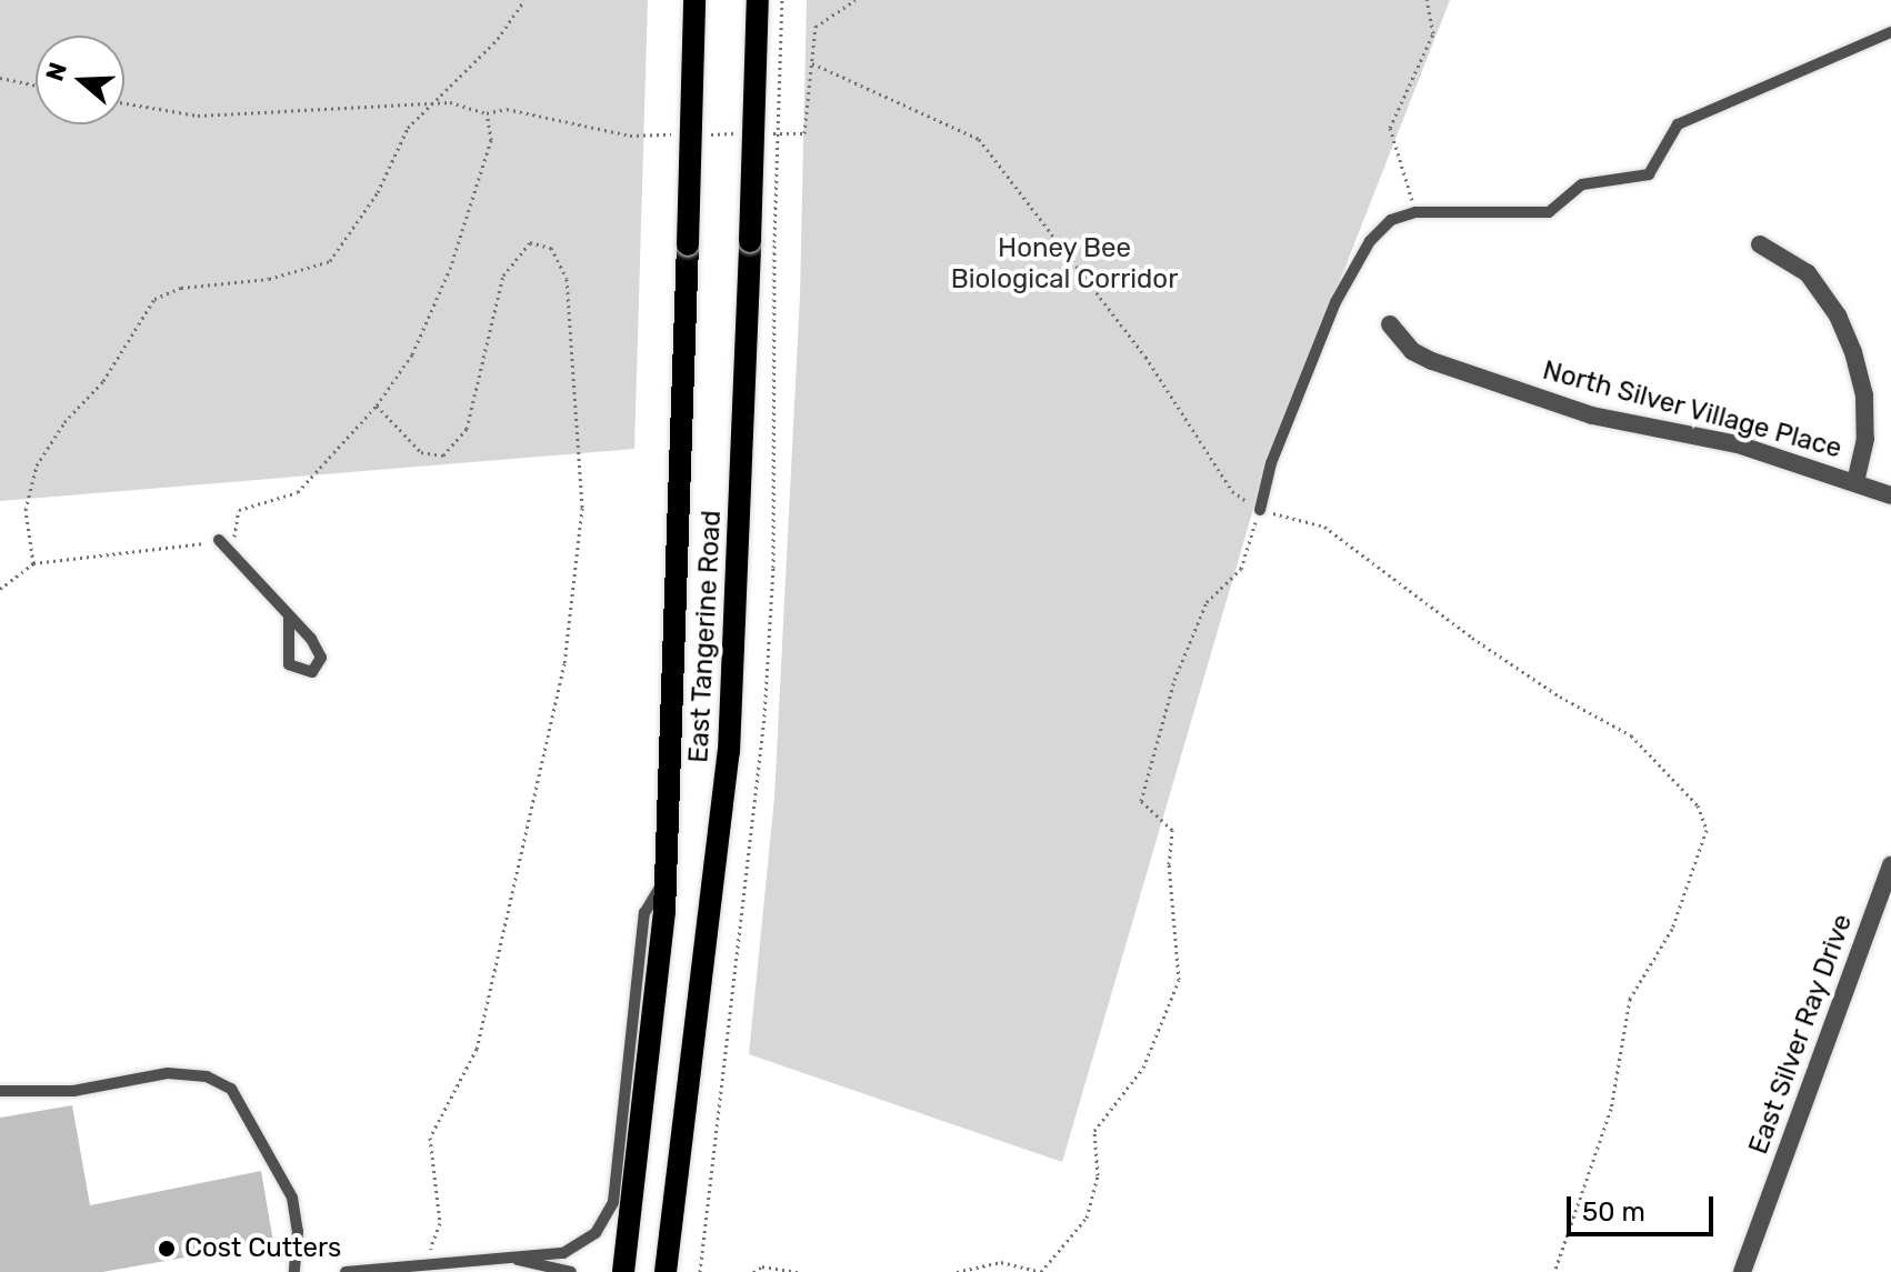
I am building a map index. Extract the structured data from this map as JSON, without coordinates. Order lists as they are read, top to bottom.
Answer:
{
  "streets": {
    "main road": ["East Tangerine Road"],
    "street": ["North Silver Village Place", "East Silver Ray Drive"]
  },
  "parks": ["Honey Bee Biological Corridor"],
  "places": ["Cost Cutters"],
  "scale_bar": "50 m",
  "north": "left"
}
